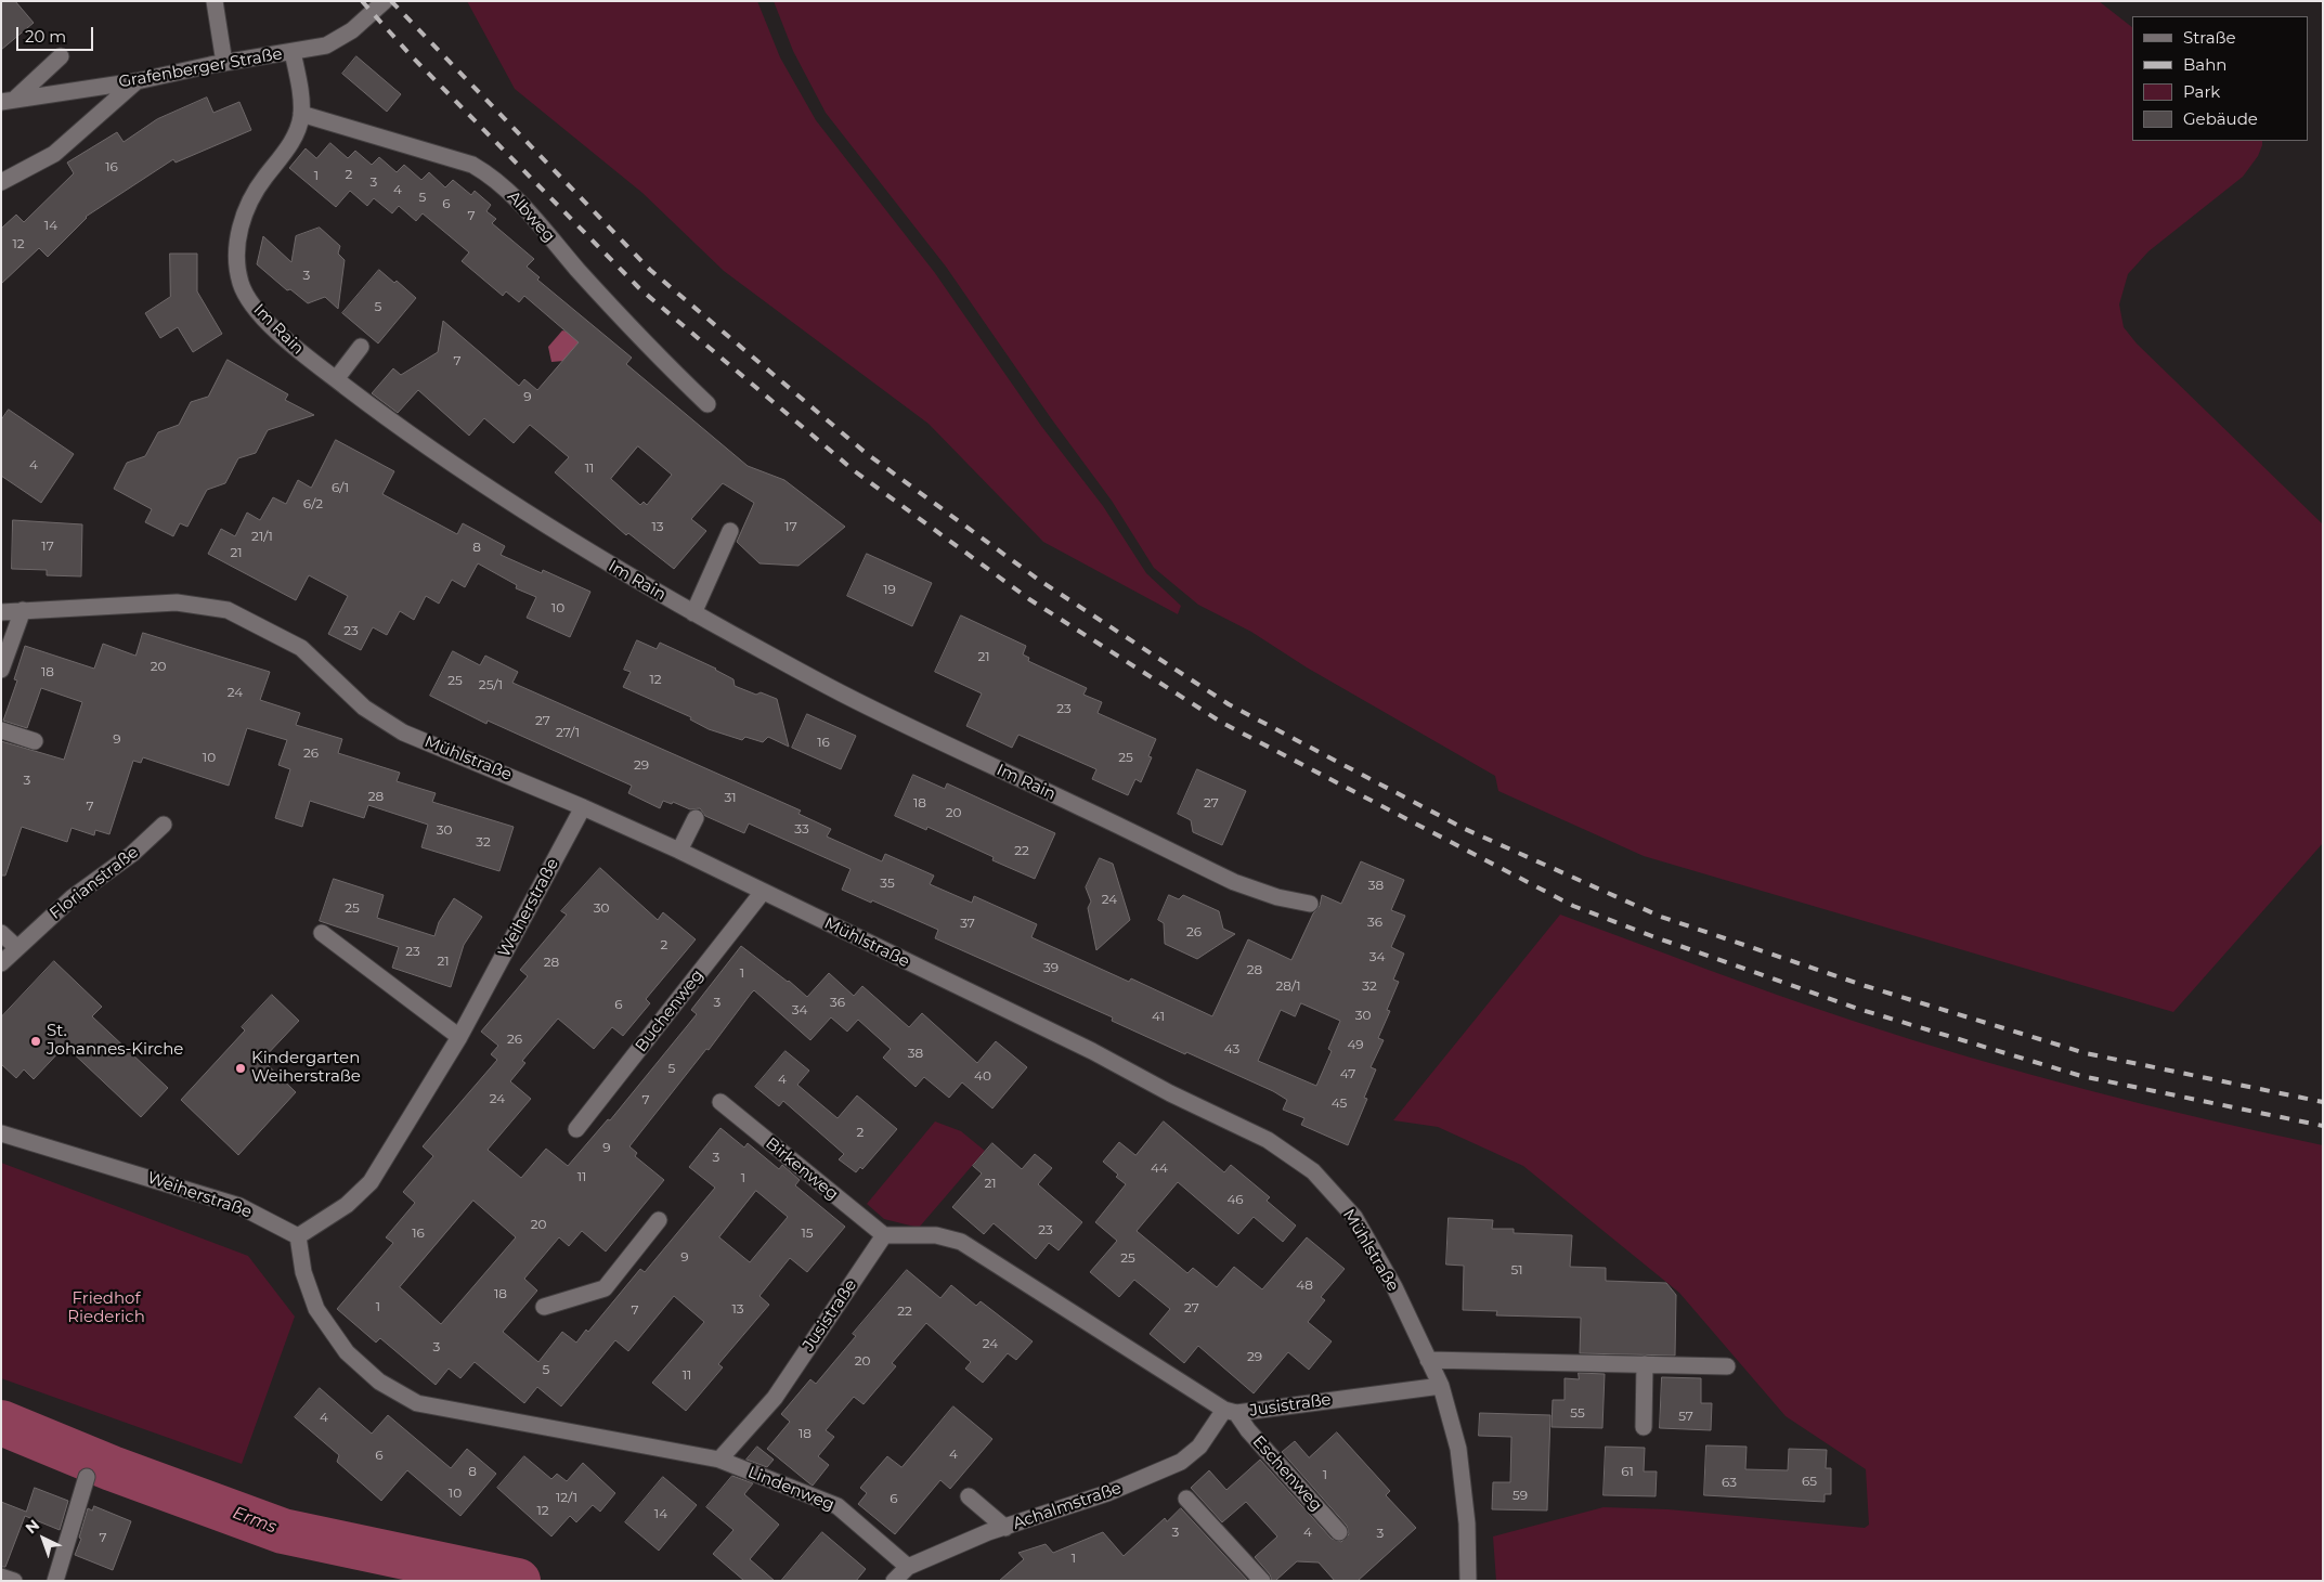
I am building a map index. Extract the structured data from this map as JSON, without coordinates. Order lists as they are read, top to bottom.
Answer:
{
  "streets": {
    "street": [
      "Grafenberger Straße",
      "Albweg",
      "Im Rain",
      "Mühlstraße",
      "Florianstraße",
      "Weiherstraße",
      "Buchenweg",
      "Birkenweg",
      "Jusistraße",
      "Eschenweg",
      "Lindenweg",
      "Achalmstraße"
    ]
  },
  "crossings": [
    ["Grafenberger Straße", "Im Rain"],
    ["Albweg", "Im Rain"],
    ["Mühlstraße", "Weiherstraße"],
    ["Mühlstraße", "Buchenweg"],
    ["Mühlstraße", "Jusistraße"],
    ["Birkenweg", "Jusistraße"],
    ["Jusistraße", "Eschenweg"],
    ["Jusistraße", "Lindenweg"],
    ["Jusistraße", "Achalmstraße"],
    ["Eschenweg", "Achalmstraße"],
    ["Lindenweg", "Achalmstraße"]
  ],
  "water": ["Erms"],
  "parks": ["Friedhof Riederich"],
  "places": ["St. Johannes-Kirche", "Kindergarten Weiherstraße"],
  "house_numbers": [
    "16",
    "2",
    "1",
    "3",
    "4",
    "5",
    "6",
    "7",
    "14",
    "12",
    "3",
    "5",
    "7",
    "9",
    "4",
    "11",
    "6/1",
    "6/2",
    "13",
    "17",
    "21/1",
    "17",
    "8",
    "21",
    "19",
    "10",
    "23",
    "21",
    "20",
    "18",
    "12",
    "25",
    "25/1",
    "24",
    "23",
    "27",
    "27/1",
    "9",
    "16",
    "26",
    "10",
    "25",
    "29",
    "3",
    "28",
    "31",
    "18",
    "27",
    "7",
    "20",
    "33",
    "30",
    "32",
    "22",
    "35",
    "38",
    "24",
    "25",
    "30",
    "36",
    "37",
    "26",
    "2",
    "23",
    "34",
    "21",
    "28",
    "39",
    "28",
    "1",
    "28/1",
    "32",
    "3",
    "36",
    "6",
    "34",
    "30",
    "41",
    "26",
    "49",
    "43",
    "38",
    "5",
    "47",
    "40",
    "4",
    "24",
    "7",
    "45",
    "2",
    "9",
    "3",
    "44",
    "11",
    "1",
    "21",
    "46",
    "20",
    "23",
    "16",
    "15",
    "9",
    "25",
    "51",
    "48",
    "18",
    "1",
    "27",
    "13",
    "7",
    "22",
    "24",
    "3",
    "29",
    "20",
    "5",
    "11",
    "55",
    "57",
    "4",
    "18",
    "4",
    "6",
    "8",
    "61",
    "1",
    "65",
    "63",
    "10",
    "59",
    "12/1",
    "6",
    "12",
    "14",
    "3",
    "4",
    "3",
    "7",
    "1"
  ],
  "legend": [
    "Straße",
    "Bahn",
    "Park",
    "Gebäude"
  ],
  "scale_bar": "20 m",
  "north": "top left"
}
